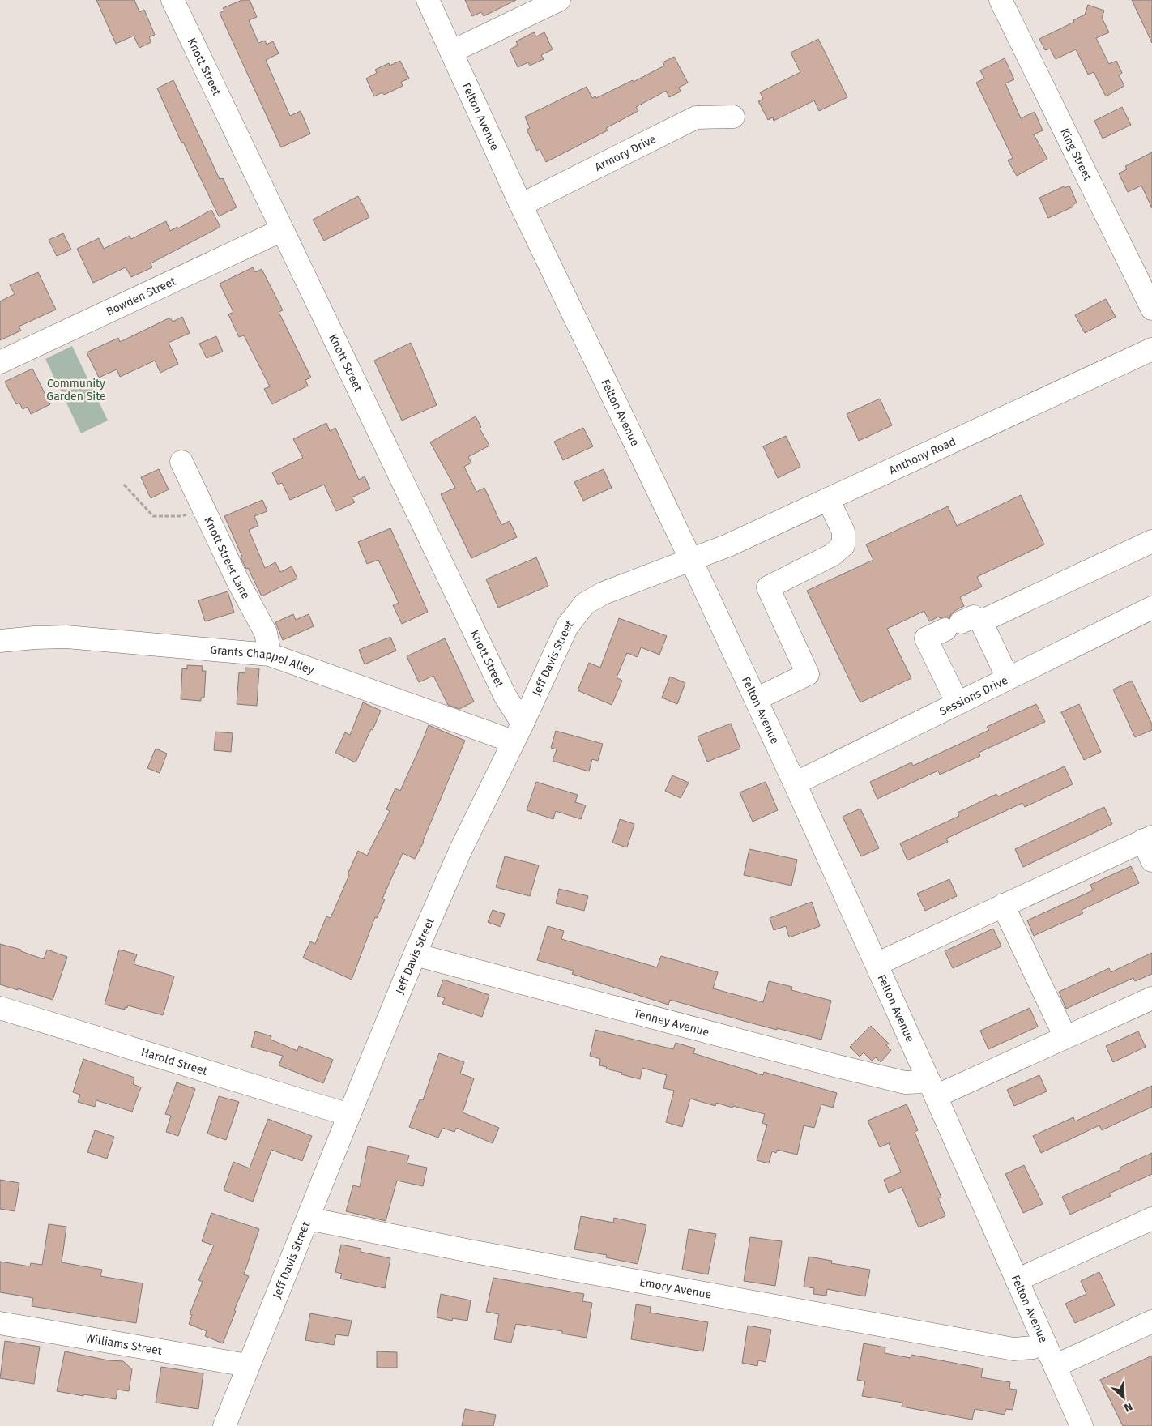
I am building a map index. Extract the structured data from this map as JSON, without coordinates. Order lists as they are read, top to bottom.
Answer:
{
  "streets": {
    "street": [
      "Knott Street",
      "Felton Avenue",
      "Armory Drive",
      "King Street",
      "Bowden Street",
      "Anthony Road",
      "Knott Street Lane",
      "Jeff Davis Street",
      "Grants Chappel Alley",
      "Sessions Drive",
      "Tenney Avenue",
      "Harold Street",
      "Emory Avenue",
      "Williams Street"
    ]
  },
  "crossings": [
    ["Knott Street", "Bowden Street"],
    ["Knott Street", "Jeff Davis Street"],
    ["Knott Street", "Grants Chappel Alley"],
    ["Felton Avenue", "Armory Drive"],
    ["Felton Avenue", "Anthony Road"],
    ["Felton Avenue", "Jeff Davis Street"],
    ["Felton Avenue", "Sessions Drive"],
    ["Felton Avenue", "Tenney Avenue"],
    ["Felton Avenue", "Emory Avenue"],
    ["Anthony Road", "Jeff Davis Street"],
    ["Knott Street Lane", "Grants Chappel Alley"],
    ["Jeff Davis Street", "Grants Chappel Alley"],
    ["Jeff Davis Street", "Tenney Avenue"],
    ["Jeff Davis Street", "Harold Street"],
    ["Jeff Davis Street", "Emory Avenue"],
    ["Jeff Davis Street", "Williams Street"]
  ],
  "parks": ["Community Garden Site"],
  "north": "bottom right"
}
